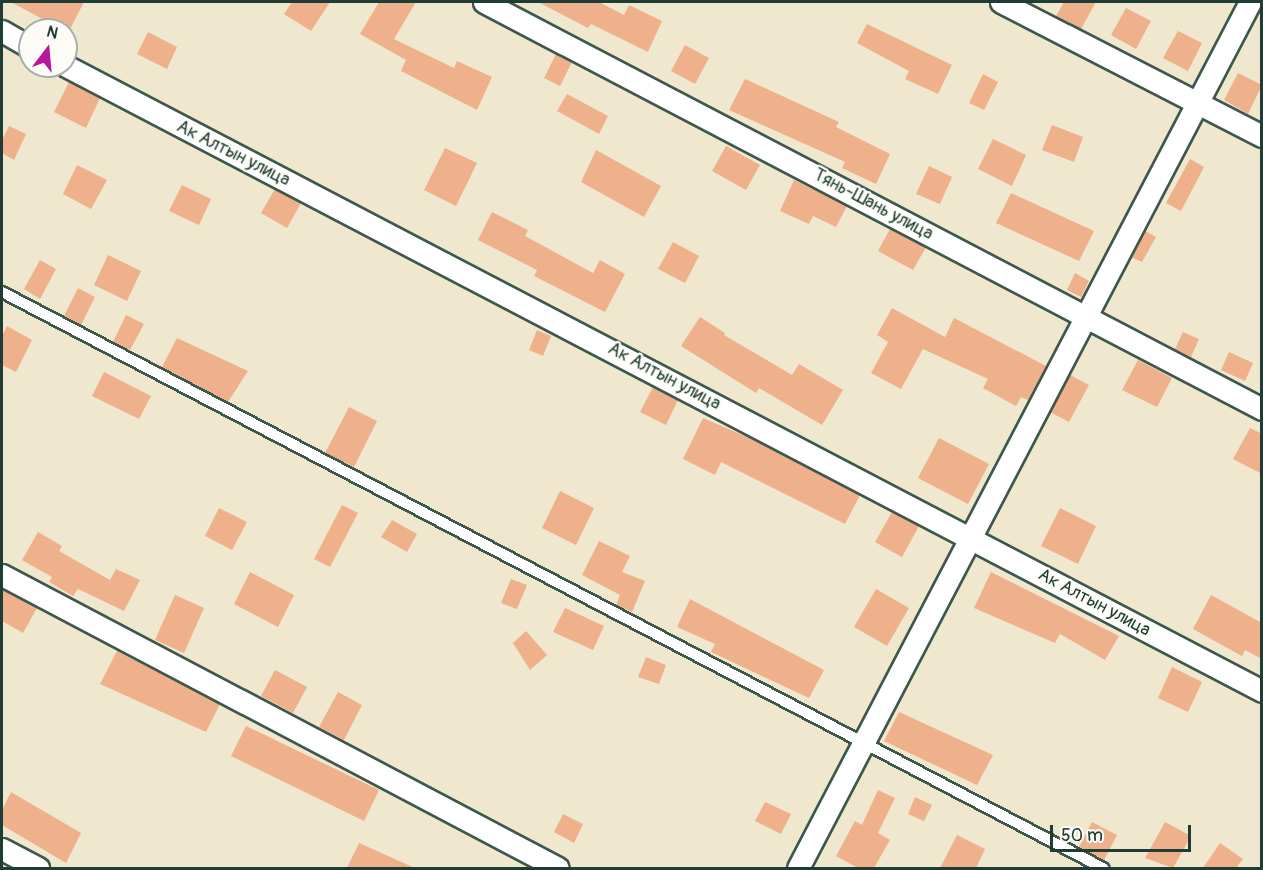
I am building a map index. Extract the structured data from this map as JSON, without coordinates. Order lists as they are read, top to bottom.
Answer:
{
  "streets": {
    "street": ["Ак Алтын улица", "Тянь-Шань улица"]
  },
  "scale_bar": "50 m",
  "north": "top"
}
